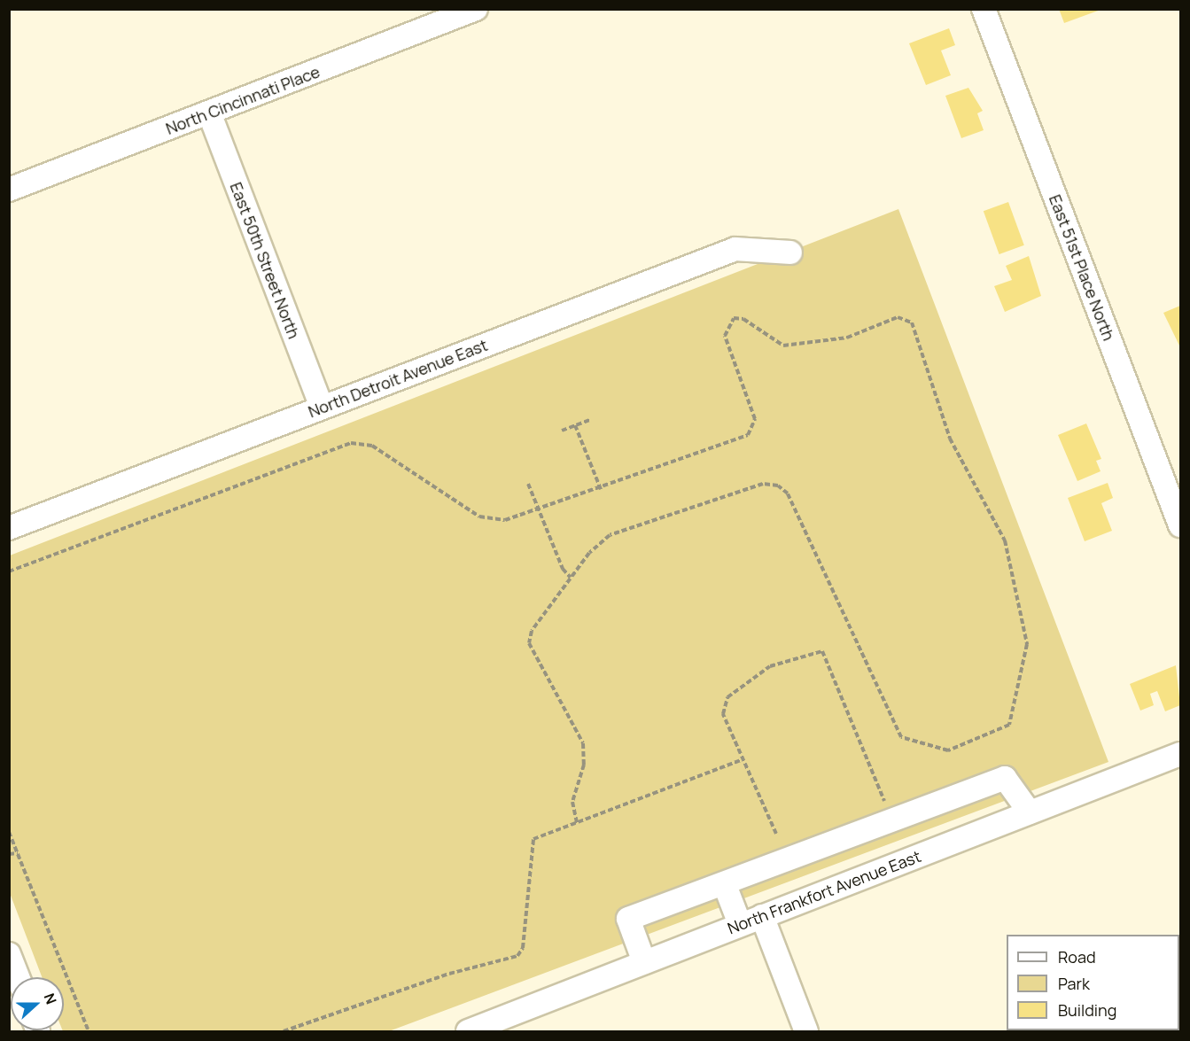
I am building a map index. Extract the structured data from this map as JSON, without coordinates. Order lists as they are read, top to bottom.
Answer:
{
  "streets": {
    "street": [
      "North Cincinnati Place",
      "East 50th Street North",
      "East 51st Place North",
      "North Detroit Avenue East",
      "North Frankfort Avenue East"
    ]
  },
  "crossings": [
    ["North Cincinnati Place", "East 50th Street North"],
    ["East 50th Street North", "North Detroit Avenue East"]
  ],
  "legend": ["Road", "Park", "Building"],
  "north": "right"
}
